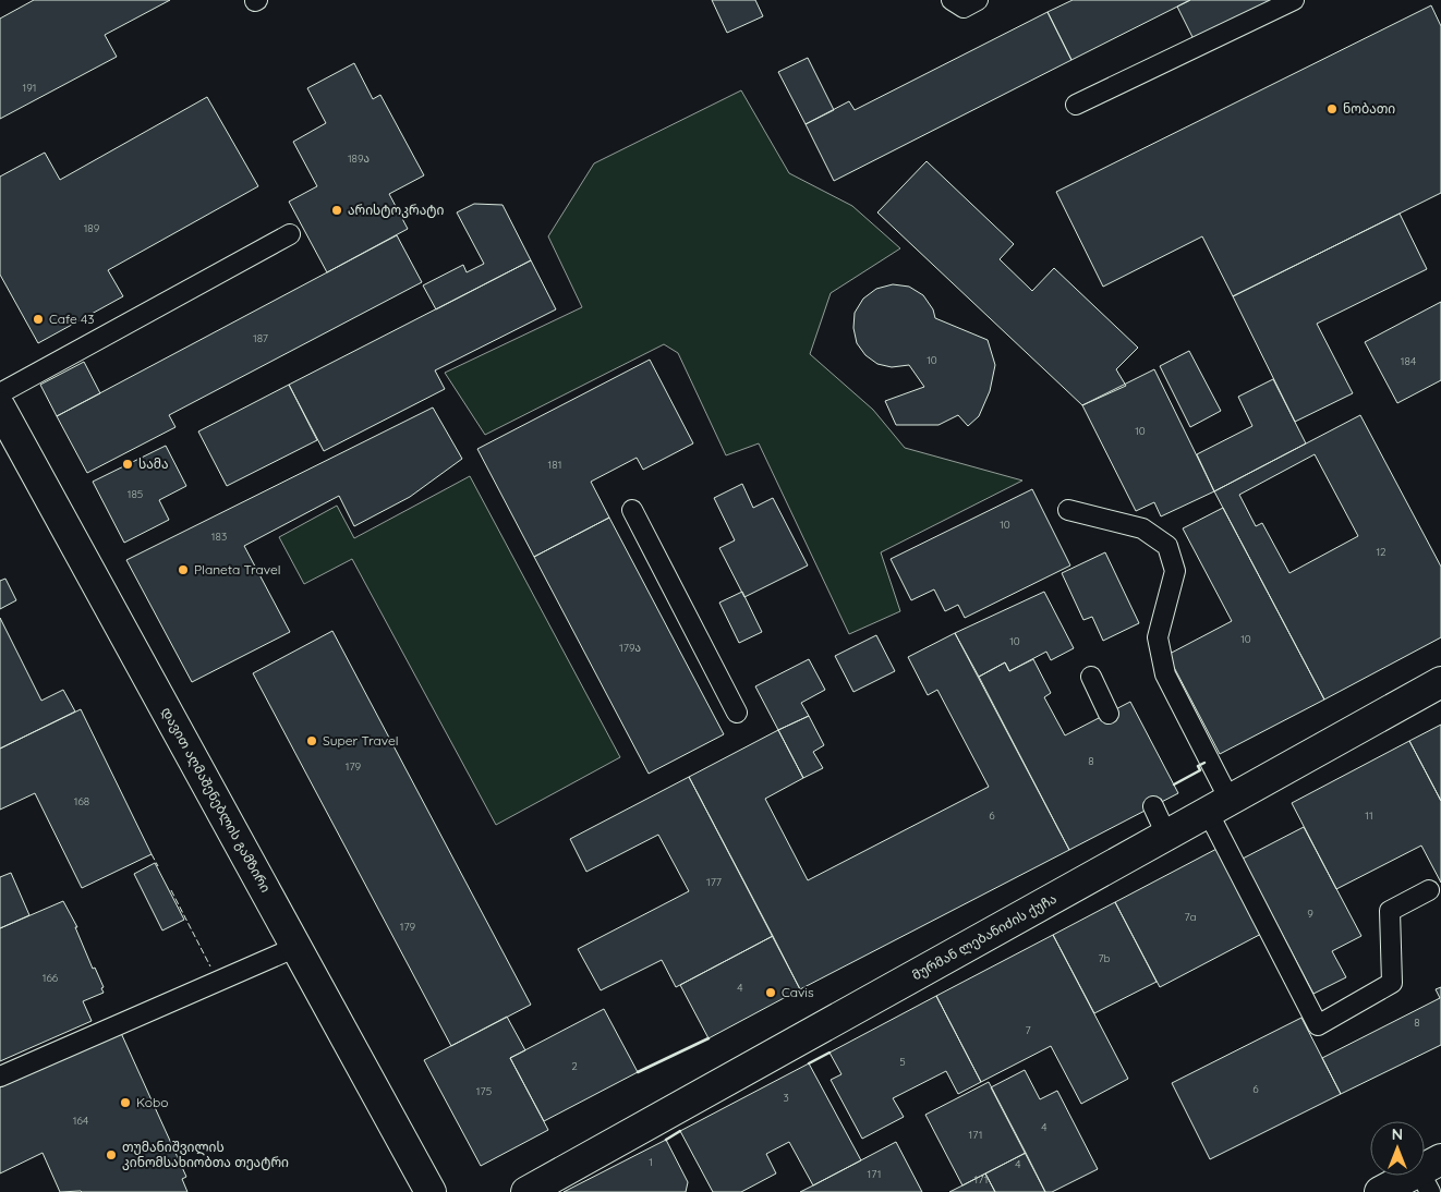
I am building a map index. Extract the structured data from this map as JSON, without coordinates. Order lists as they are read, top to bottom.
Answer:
{
  "streets": {
    "street": ["დავით აღმაშენებლის გამზირი", "მურმან ლებანიძის ქუჩა"]
  },
  "places": [
    "ნობათი",
    "არისტოკრატი",
    "Cafe 43",
    "სამა",
    "Planeta Travel",
    "Super Travel",
    "Cavis",
    "Kobo",
    "თუმანიშვილის კინომსახიობთა თეატრი"
  ],
  "house_numbers": [
    "191",
    "189ა",
    "189",
    "187",
    "10",
    "184",
    "10",
    "181",
    "185",
    "10",
    "183",
    "12",
    "10",
    "10",
    "179ა",
    "8",
    "179",
    "168",
    "6",
    "11",
    "177",
    "9",
    "7a",
    "179",
    "7b",
    "166",
    "4",
    "8",
    "7",
    "5",
    "2",
    "6",
    "175",
    "3",
    "164",
    "4",
    "171",
    "1",
    "4",
    "171",
    "171"
  ],
  "north": "top"
}
